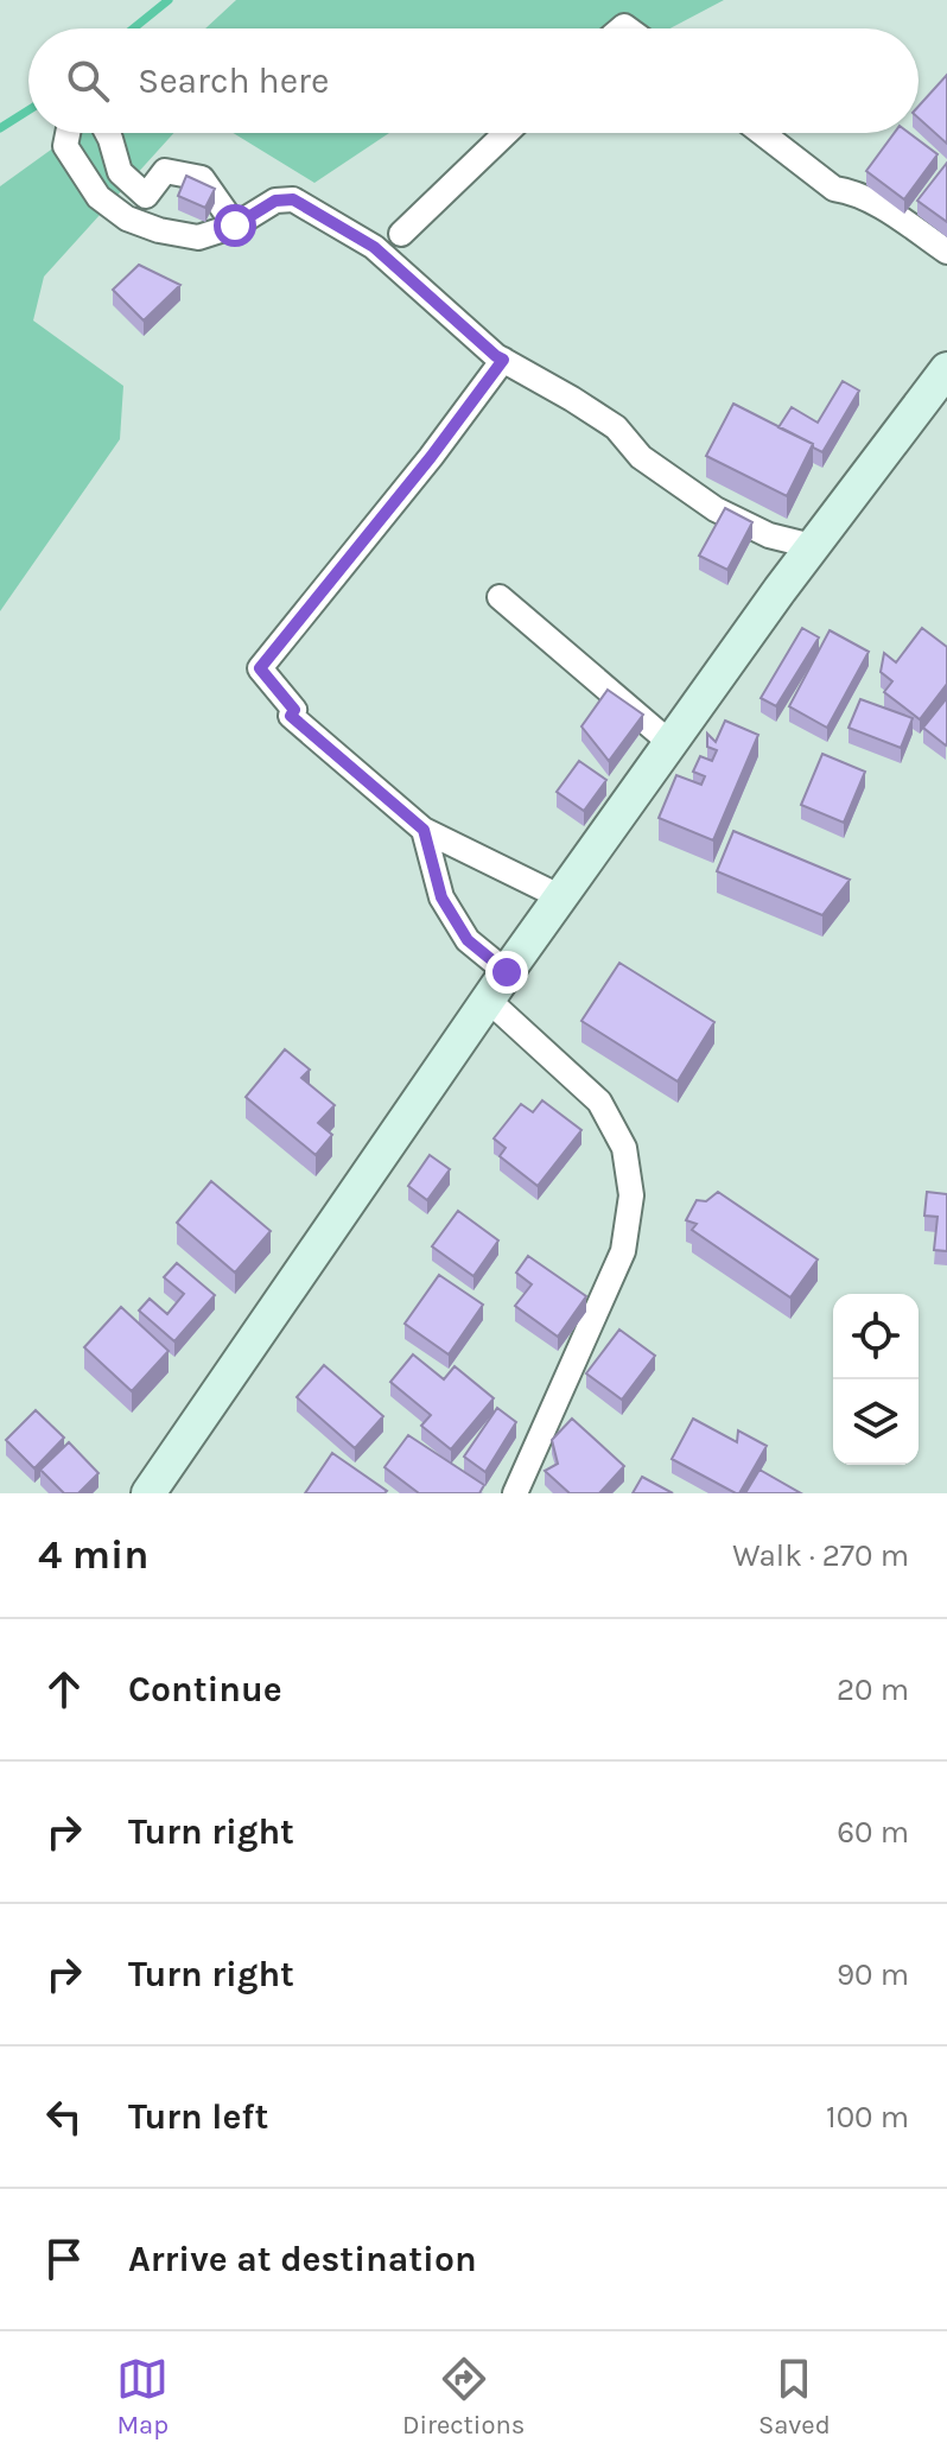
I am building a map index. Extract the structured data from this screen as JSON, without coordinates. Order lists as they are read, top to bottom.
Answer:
{
  "page": {
    "search": "Search here",
    "heading": ["4 min", "Walk · 270 m"],
    "list": [
      ["Continue", "20 m"],
      ["Turn right", "60 m"],
      ["Turn right", "90 m"],
      ["Turn left", "100 m"],
      "Arrive at destination"
    ],
    "nav": ["Map", "Directions", "Saved"]
  }
}
